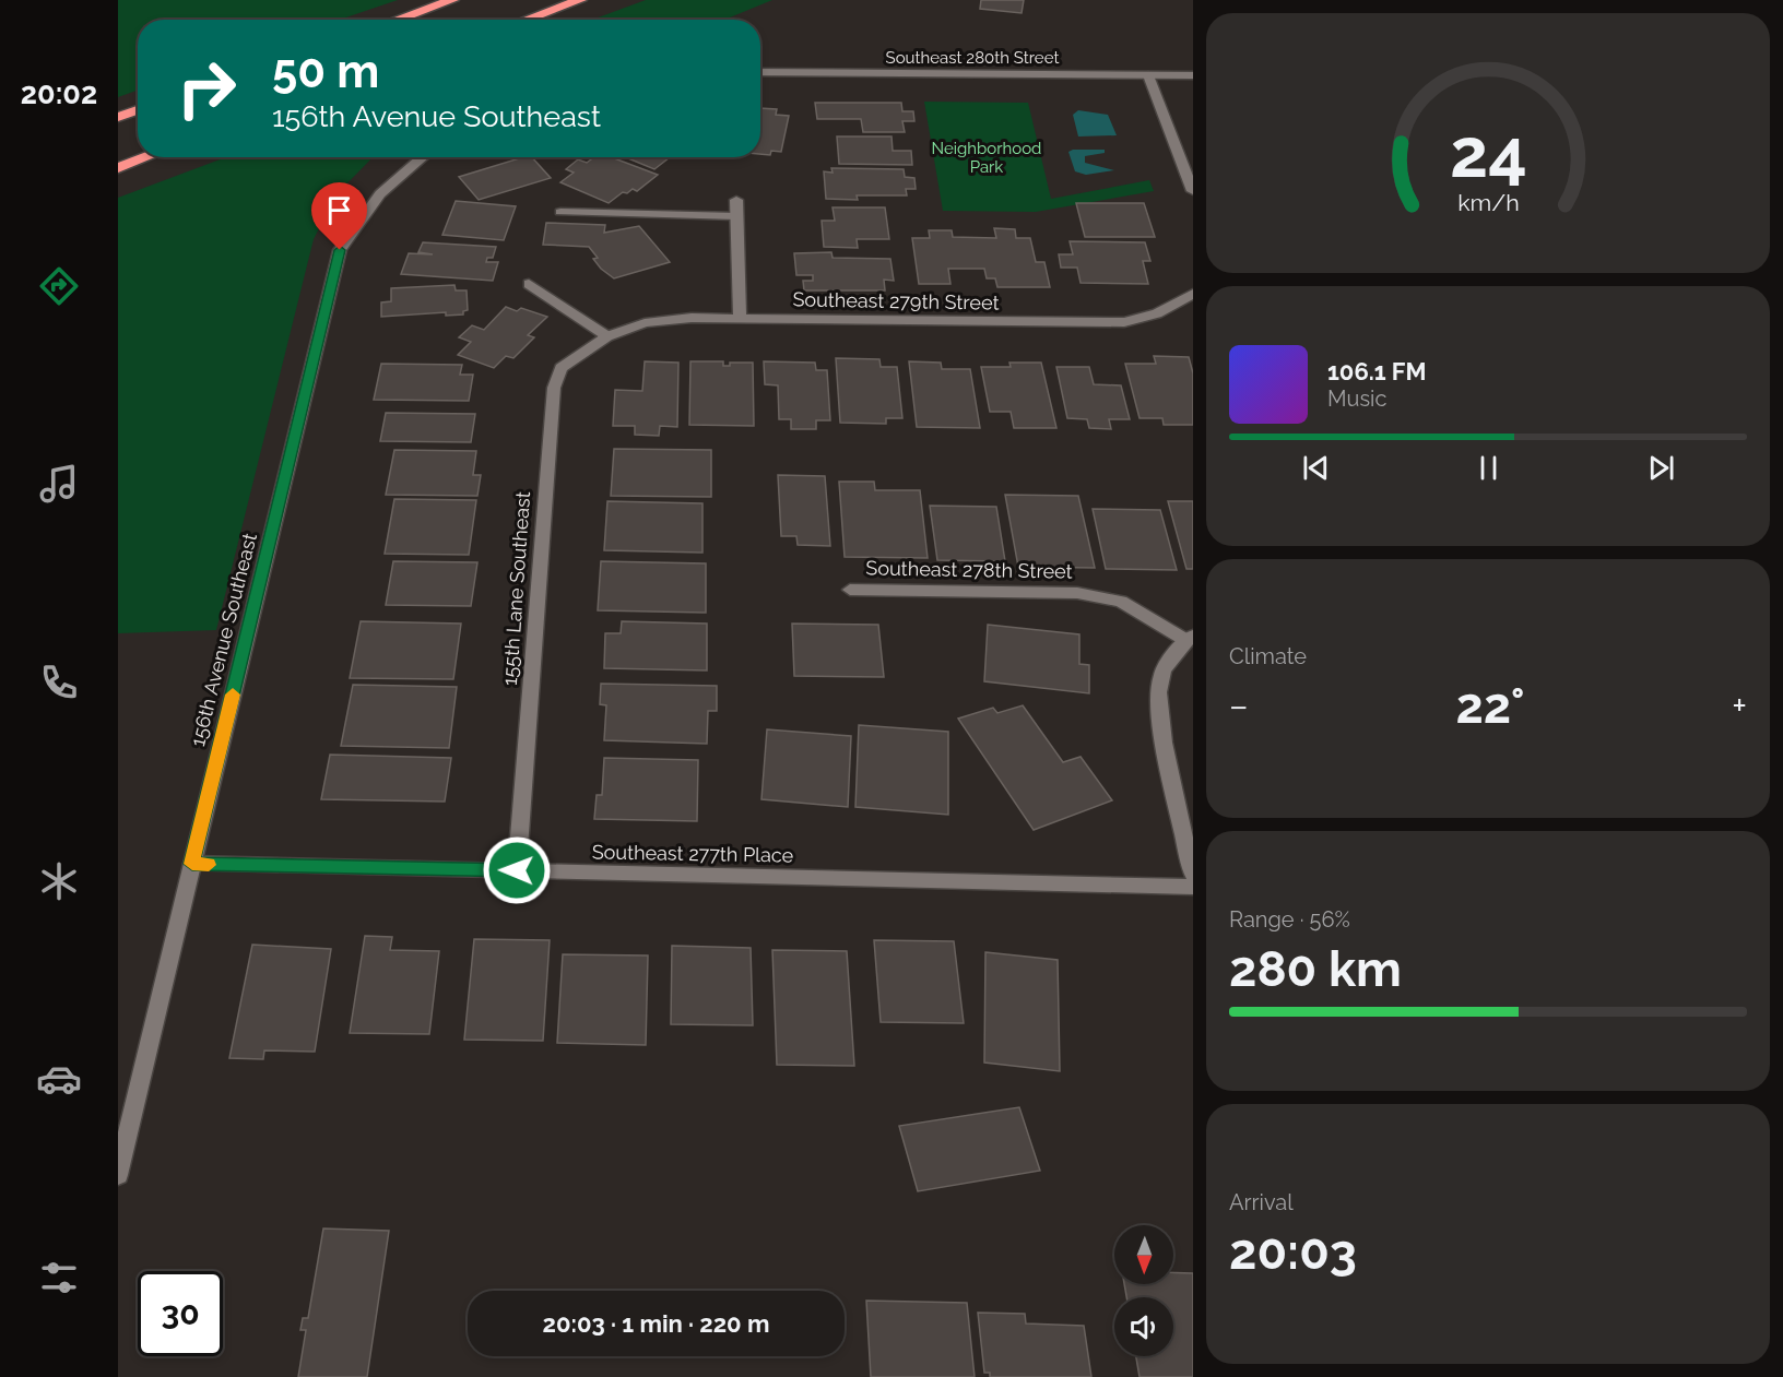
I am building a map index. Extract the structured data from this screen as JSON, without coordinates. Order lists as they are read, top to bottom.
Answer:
{
  "streets": {
    "street": [
      "Southeast 280th Street",
      "Southeast 279th Street",
      "Southeast 278th Street",
      "155th Lane Southeast",
      "156th Avenue Southeast",
      "Southeast 277th Place"
    ]
  },
  "crossings": [
    ["Southeast 279th Street", "155th Lane Southeast"],
    ["155th Lane Southeast", "Southeast 277th Place"],
    ["156th Avenue Southeast", "Southeast 277th Place"]
  ],
  "parks": ["Neighborhood Park"],
  "north": "bottom",
  "page": {
    "tabs": "20:02",
    "turn": ["50 m", "156th Avenue Southeast"],
    "song": ["106.1 FM", "Music"],
    "tile": [
      "Climate",
      ["Range · 56%", "280 km"],
      ["Arrival", "20:03"]
    ],
    "heat": ["−", "22°", "+"],
    "limit": "30",
    "trip": "20:03 · 1 min · 220 m",
    "gauge": ["24", "km/h"]
  }
}
